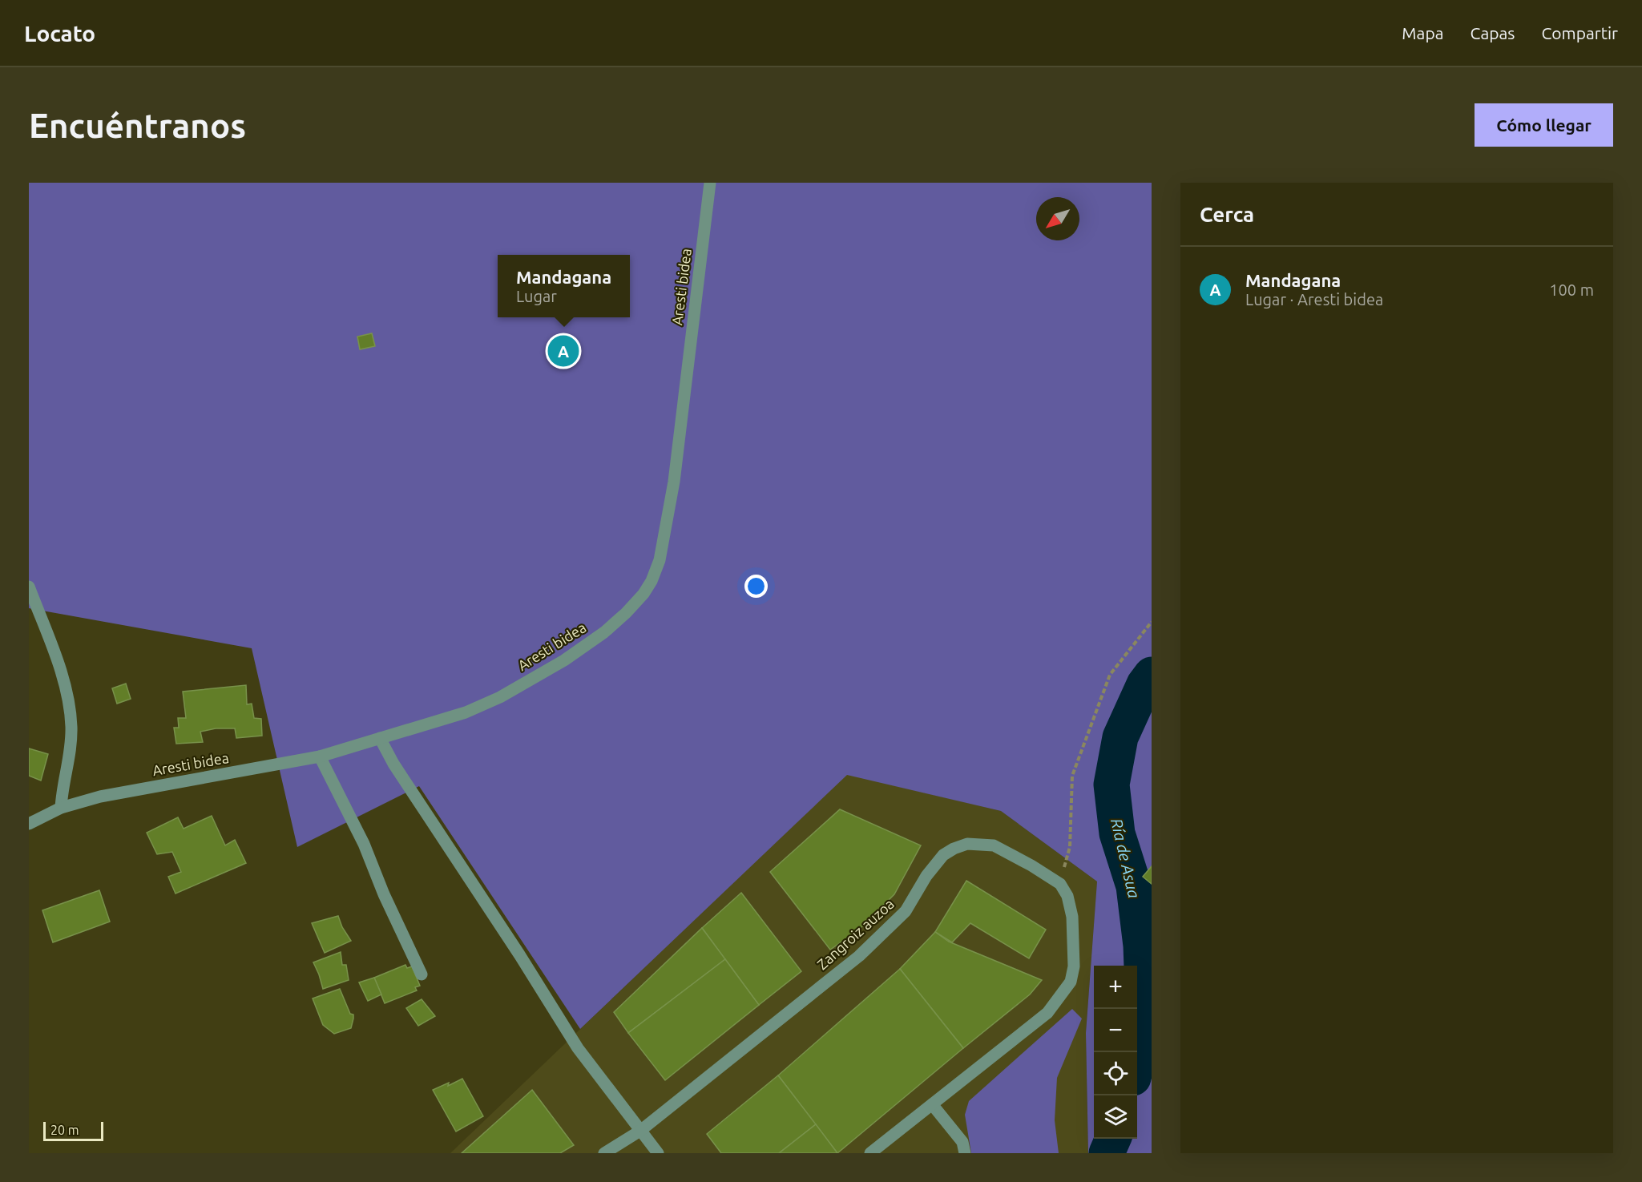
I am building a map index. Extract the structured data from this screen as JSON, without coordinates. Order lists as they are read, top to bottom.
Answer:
{
  "streets": {
    "street": ["Aresti bidea", "Zangroiz auzoa"]
  },
  "water": ["Ría de Asua"],
  "scale_bar": "20 m",
  "north": "bottom left",
  "page": {
    "header": "Locato",
    "nav": ["Mapa", "Capas", "Compartir"],
    "buttons": "Cómo llegar",
    "title": "Encuéntranos",
    "heading": "Cerca",
    "list": [
      {
        "mark": "A",
        "name": "Mandagana",
        "note": "Lugar · Aresti bidea",
        "value": "100 m"
      }
    ],
    "popup": ["Mandagana", "Lugar"],
    "pins": "A",
    "map_buttons": ["+", "−"],
    "scale": "20 m"
  }
}
